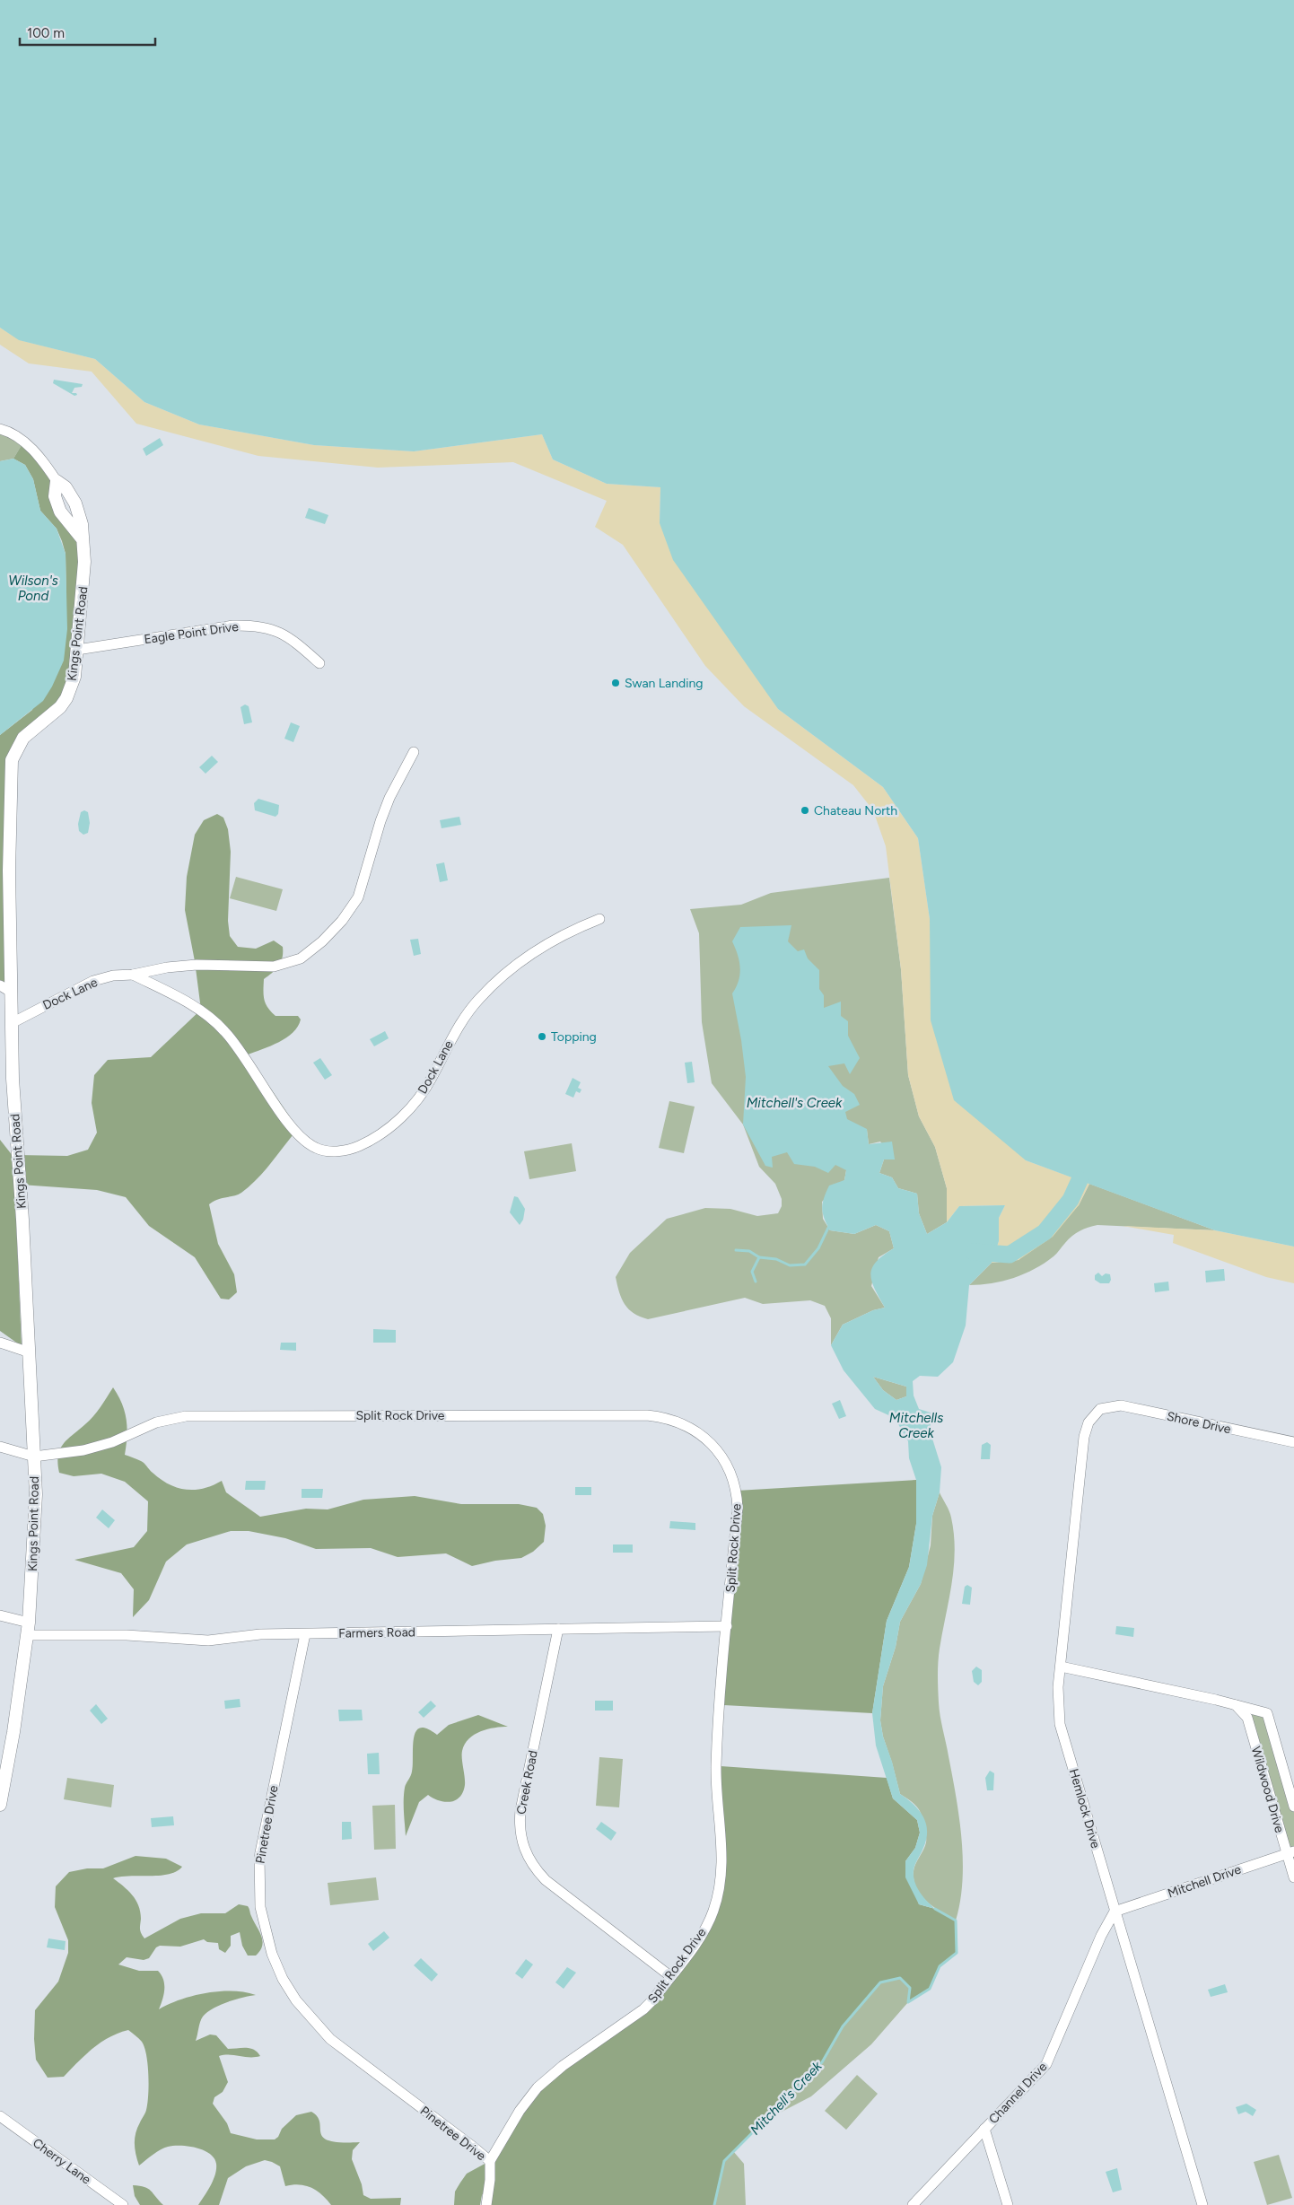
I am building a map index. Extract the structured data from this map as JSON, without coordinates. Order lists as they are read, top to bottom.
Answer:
{
  "streets": {
    "main road": ["Kings Point Road"],
    "street": [
      "Eagle Point Drive",
      "Dock Lane",
      "Split Rock Drive",
      "Shore Drive",
      "Farmers Road",
      "Creek Road",
      "Wildwood Drive",
      "Hemlock Drive",
      "Pinetree Drive",
      "Mitchell Drive",
      "Channel Drive",
      "Cherry Lane"
    ]
  },
  "crossings": [
    ["Eagle Point Drive", "Kings Point Road"],
    ["Kings Point Road", "Dock Lane"],
    ["Kings Point Road", "Split Rock Drive"],
    ["Kings Point Road", "Farmers Road"],
    ["Split Rock Drive", "Farmers Road"],
    ["Split Rock Drive", "Creek Road"],
    ["Split Rock Drive", "Pinetree Drive"],
    ["Shore Drive", "Hemlock Drive"],
    ["Farmers Road", "Creek Road"],
    ["Farmers Road", "Pinetree Drive"],
    ["Wildwood Drive", "Hemlock Drive"],
    ["Wildwood Drive", "Mitchell Drive"],
    ["Hemlock Drive", "Mitchell Drive"],
    ["Hemlock Drive", "Channel Drive"],
    ["Mitchell Drive", "Channel Drive"]
  ],
  "water": ["Wilson's Pond", "Mitchell's Creek", "Mitchells Creek"],
  "places": ["Swan Landing", "Chateau North", "Topping"],
  "scale_bar": "100 m"
}
